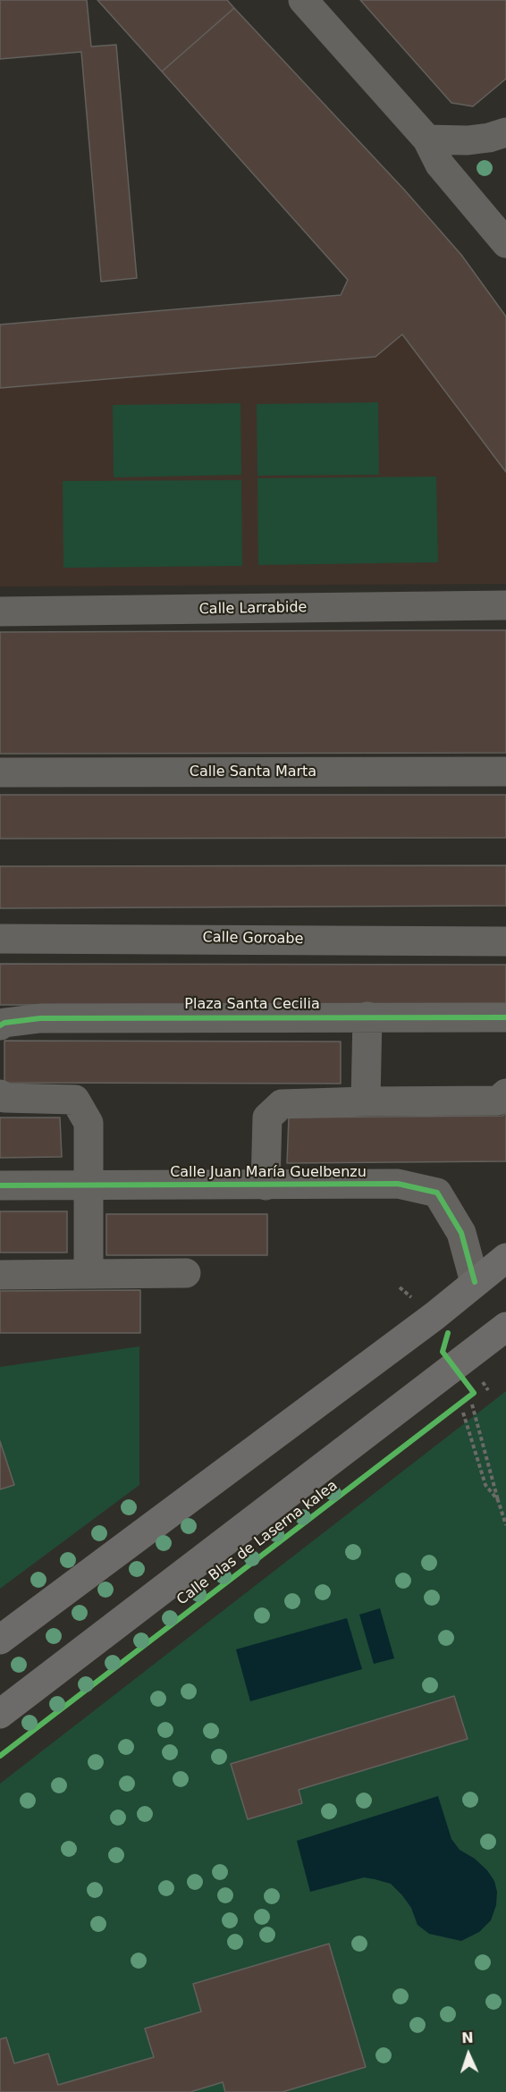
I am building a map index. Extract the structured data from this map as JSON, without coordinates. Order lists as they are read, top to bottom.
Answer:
{
  "streets": {
    "main road": ["Calle Blas de Laserna kalea"],
    "street": [
      "Calle Larrabide",
      "Calle Santa Marta",
      "Calle Goroabe",
      "Plaza Santa Cecilia",
      "Calle Juan María Guelbenzu"
    ]
  },
  "north": "top"
}
